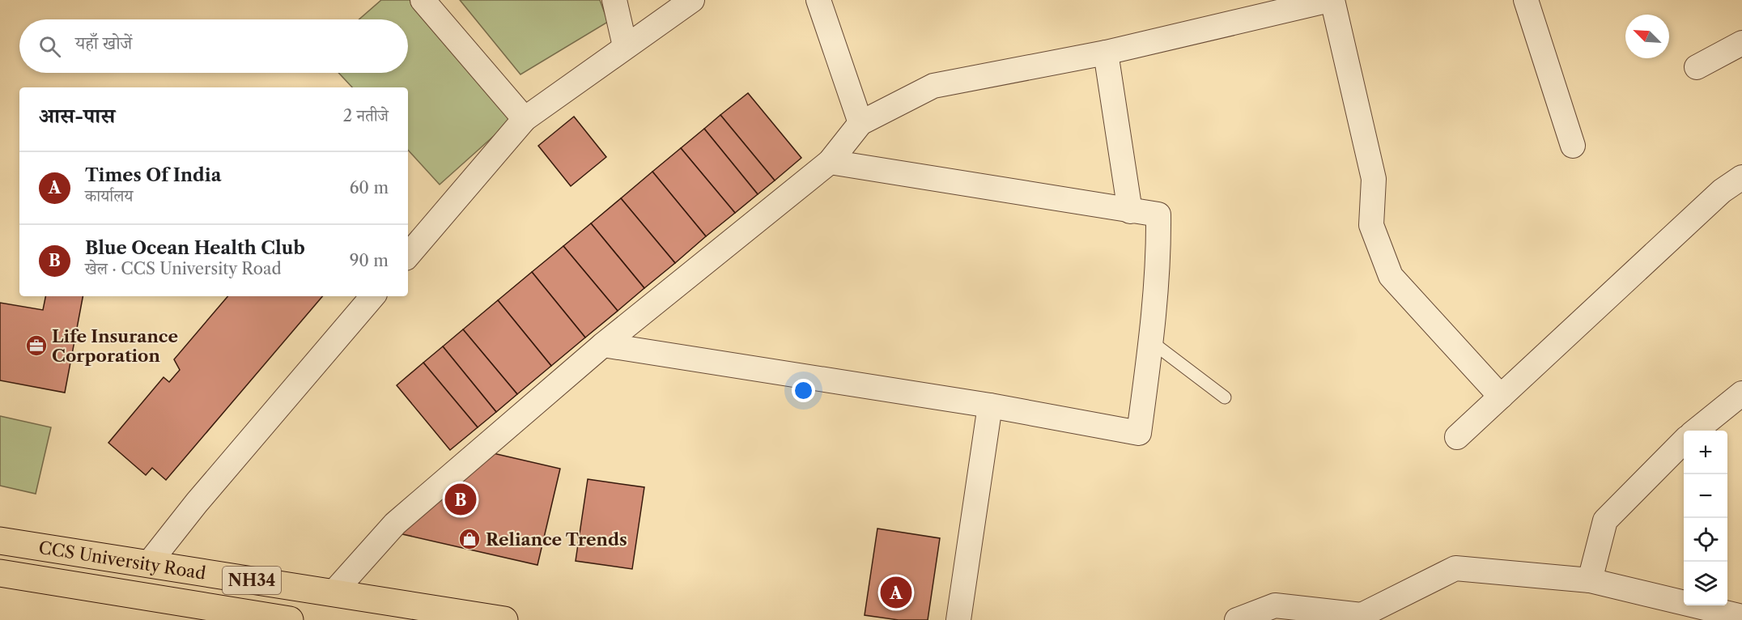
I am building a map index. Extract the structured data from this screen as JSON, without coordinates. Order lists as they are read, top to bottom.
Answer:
{
  "streets": {
    "highway": ["CCS University Road", "NH34"]
  },
  "places": {
    "office": ["Life Insurance Corporation"],
    "shop": ["Reliance Trends"]
  },
  "north": "top left",
  "page": {
    "search": "यहाँ खोजें",
    "heading": ["आस-पास", "2 नतीजे"],
    "list": [
      {
        "mark": "A",
        "name": "Times Of India",
        "note": "कार्यालय",
        "value": "60 m"
      },
      {
        "mark": "B",
        "name": "Blue Ocean Health Club",
        "note": "खेल · CCS University Road",
        "value": "90 m"
      }
    ],
    "map_buttons": ["+", "−"],
    "pins": ["B", "A"]
  }
}
